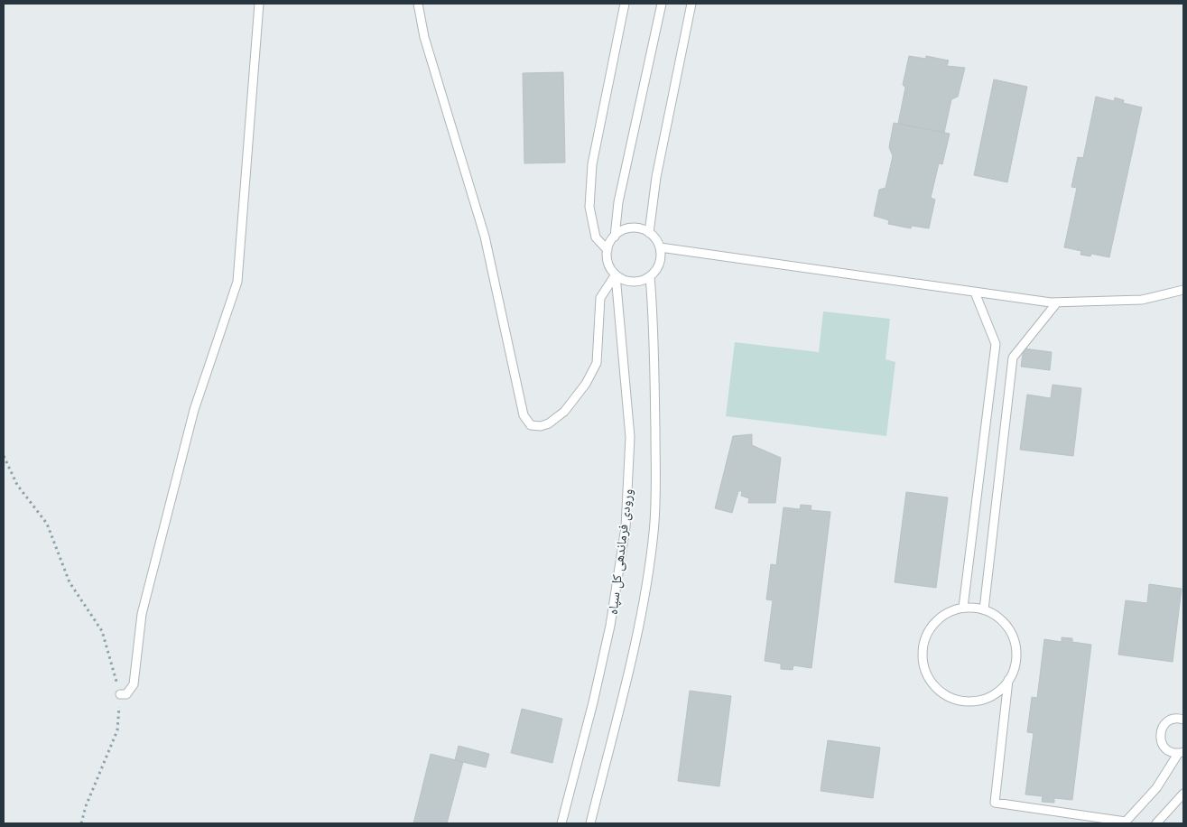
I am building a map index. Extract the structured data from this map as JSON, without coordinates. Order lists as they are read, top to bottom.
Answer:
{
  "streets": {
    "lane": ["ورودی فرماندهی کل سپاه"]
  }
}
